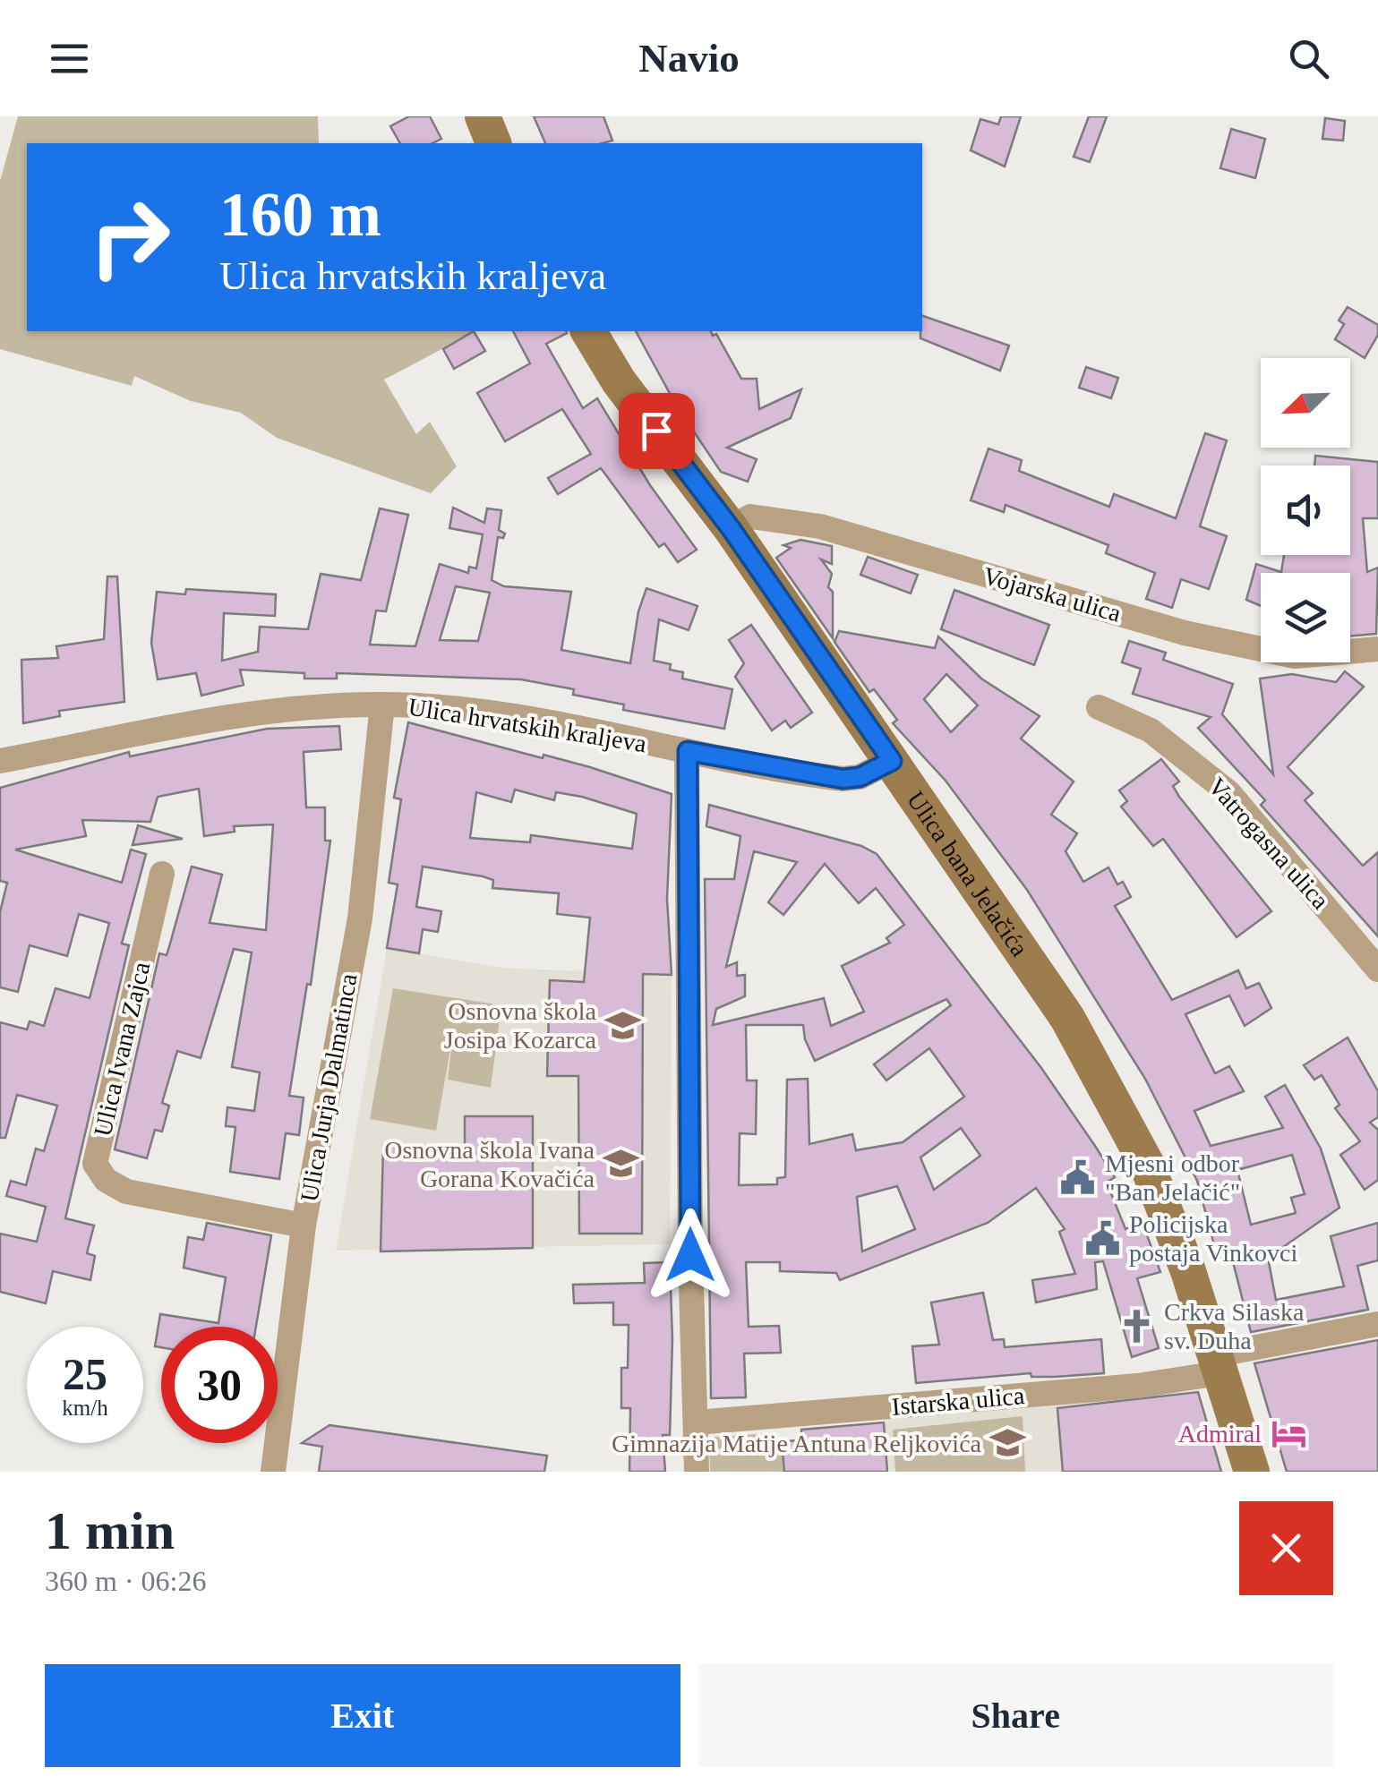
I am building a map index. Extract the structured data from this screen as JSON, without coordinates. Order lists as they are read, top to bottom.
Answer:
{
  "streets": {
    "main road": ["Ulica bana Jelačića"],
    "street": [
      "Vojarska ulica",
      "Ulica hrvatskih kraljeva",
      "Vatrogasna ulica",
      "Ulica Ivana Zajca",
      "Ulica Jurja Dalmatinca",
      "Istarska ulica"
    ]
  },
  "crossings": [
    ["Vojarska ulica", "Ulica bana Jelačića"],
    ["Ulica hrvatskih kraljeva", "Ulica bana Jelačića"],
    ["Ulica hrvatskih kraljeva", "Ulica Jurja Dalmatinca"],
    ["Ulica bana Jelačića", "Istarska ulica"],
    ["Ulica Ivana Zajca", "Ulica Jurja Dalmatinca"]
  ],
  "places": {
    "school or university": ["Osnovna škola Josipa Kozarca", "Osnovna škola Ivana Gorana Kovačića", "Gimnazija Matije Antuna Reljkovića"],
    "public building": ["Mjesni odbor \"Ban Jelačić\"", "Policijska postaja Vinkovci"],
    "church": ["Crkva Silaska sv. Duha"],
    "hotel": ["Admiral"]
  },
  "north": "bottom left",
  "page": {
    "header": "Navio",
    "turn": ["160 m", "Ulica hrvatskih kraljeva"],
    "speed": "25 km/h",
    "limit": "30",
    "heading": ["1 min", "360 m · 06:26"],
    "buttons": ["Exit", "Share"]
  }
}
